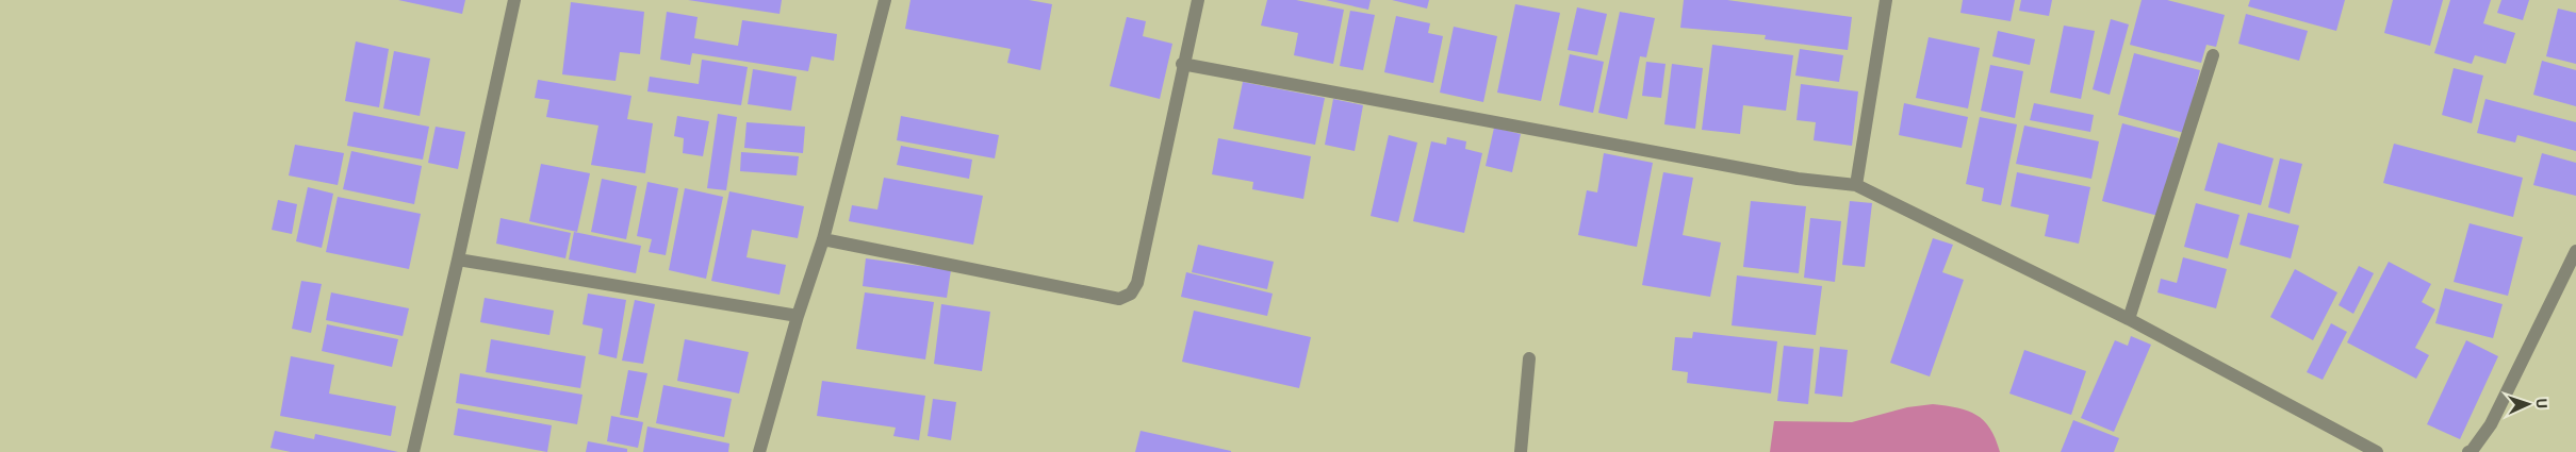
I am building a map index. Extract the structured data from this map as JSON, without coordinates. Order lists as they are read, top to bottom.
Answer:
{
  "north": "right"
}
